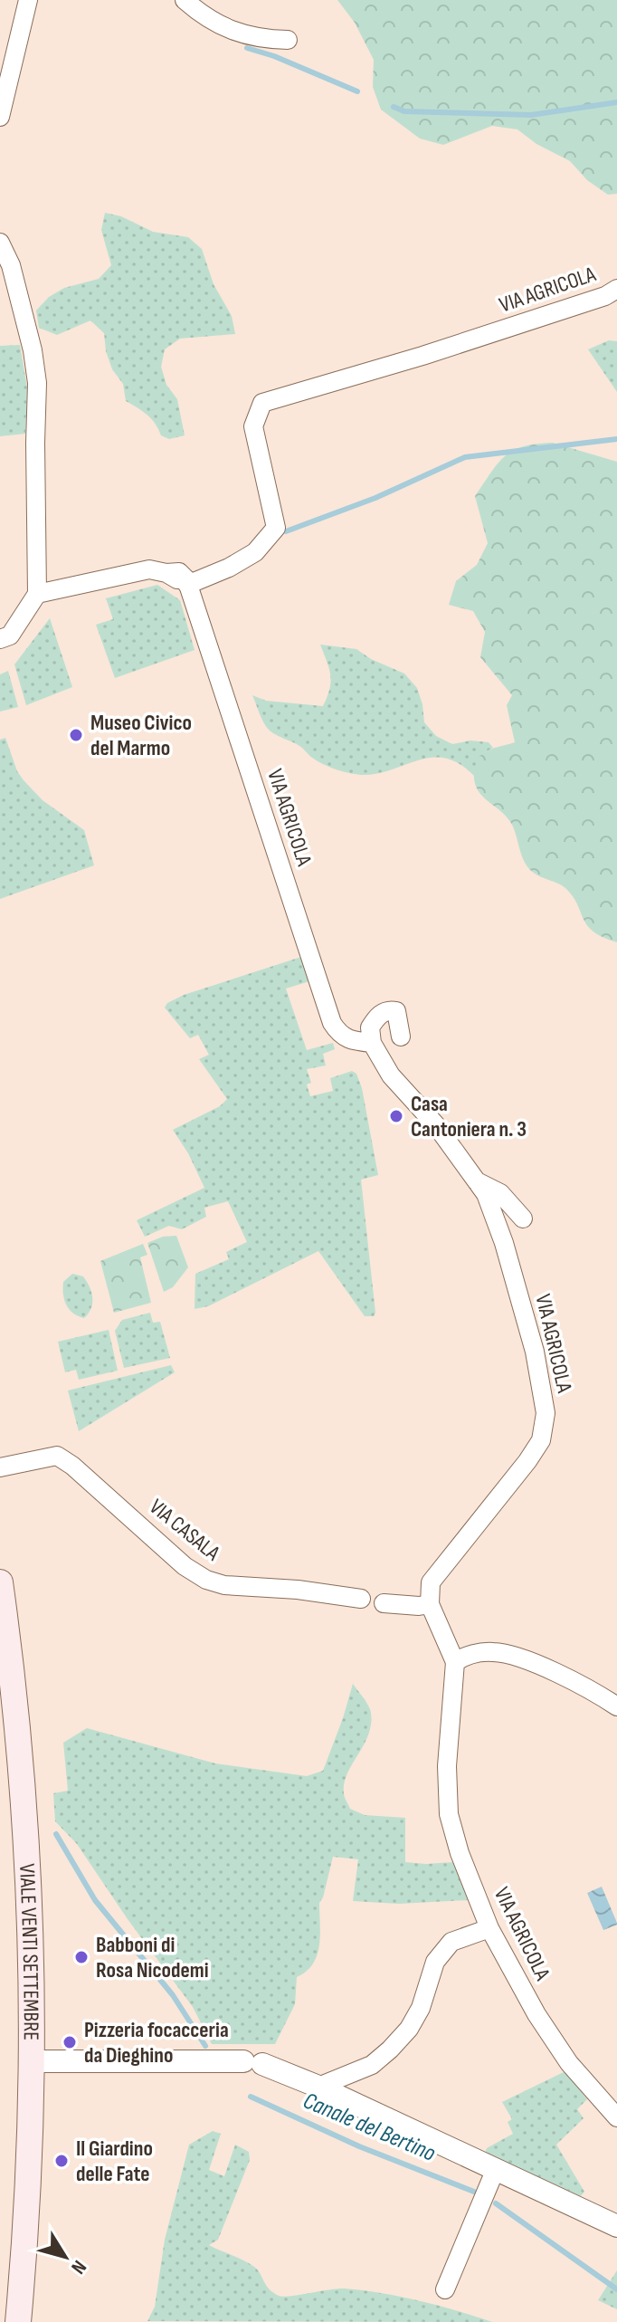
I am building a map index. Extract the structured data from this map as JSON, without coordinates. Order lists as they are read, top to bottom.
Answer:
{
  "streets": {
    "main road": ["VIALE VENTI SETTEMBRE"],
    "street": ["VIA AGRICOLA", "VIA CASALA"]
  },
  "water": ["Canale del Bertino"],
  "places": [
    "Museo Civico del Marmo",
    "Casa Cantoniera n. 3",
    "Babboni di Rosa Nicodemi",
    "Pizzeria focacceria da Dieghino",
    "Il Giardino delle Fate"
  ],
  "north": "bottom right"
}
